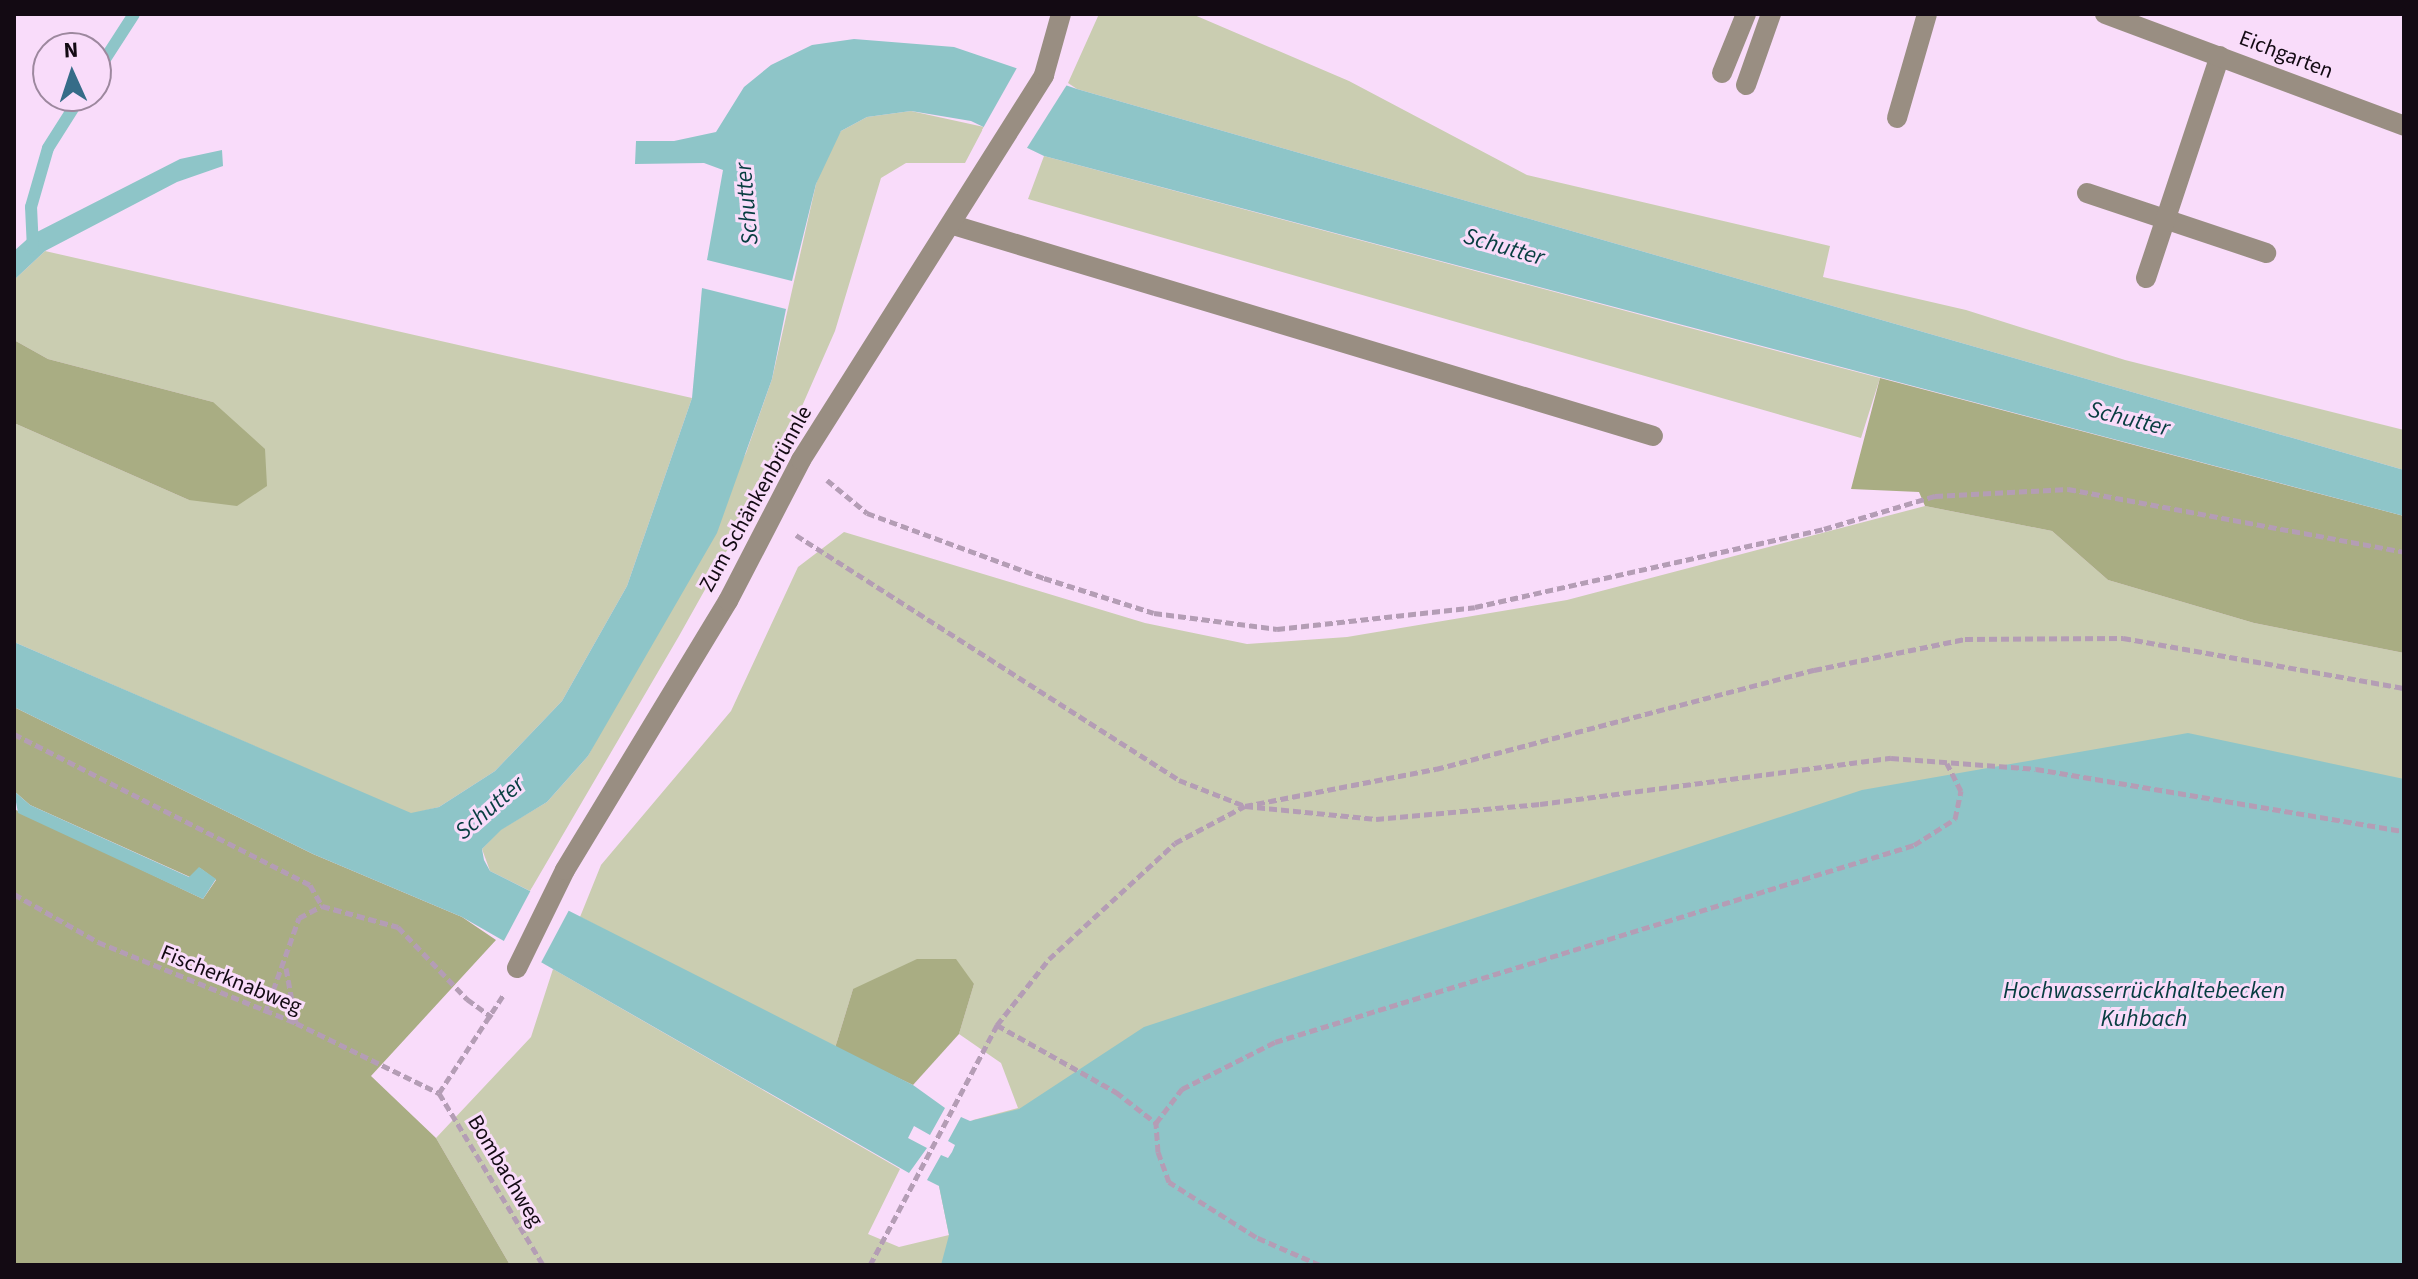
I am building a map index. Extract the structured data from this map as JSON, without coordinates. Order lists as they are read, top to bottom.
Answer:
{
  "streets": {
    "street": ["Eichgarten", "Zum Schänkenbrünnle"],
    "path": ["Fischerknabweg", "Bombachweg"]
  },
  "crossings": [
    ["Fischerknabweg", "Bombachweg"]
  ],
  "water": ["Schutter", "Hochwasserrückhaltebecken Kuhbach"],
  "north": "top"
}
